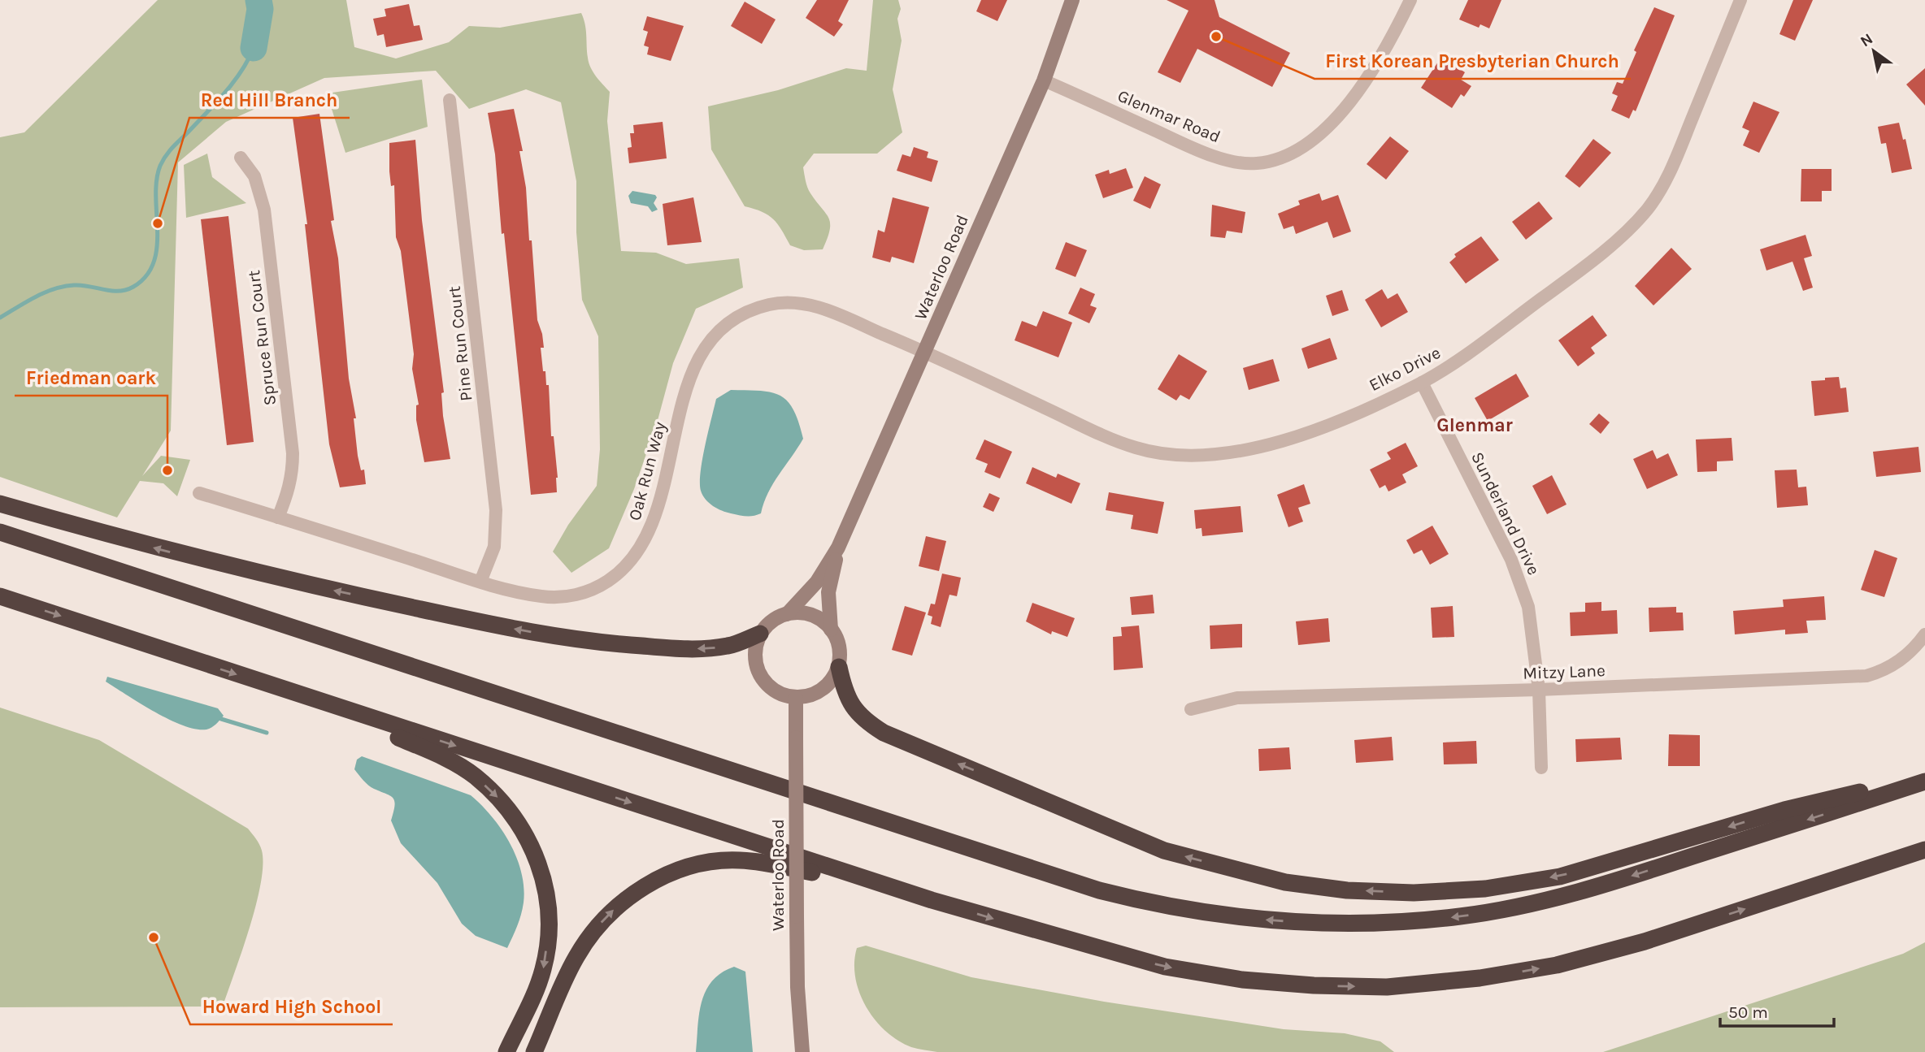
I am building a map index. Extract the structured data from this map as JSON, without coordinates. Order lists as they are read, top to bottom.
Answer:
{
  "streets": {
    "main road": ["Waterloo Road"],
    "street": [
      "Glenmar Road",
      "Spruce Run Court",
      "Pine Run Court",
      "Elko Drive",
      "Oak Run Way",
      "Sunderland Drive",
      "Mitzy Lane"
    ]
  },
  "crossings": [
    ["Glenmar Road", "Waterloo Road"],
    ["Waterloo Road", "Elko Drive"],
    ["Waterloo Road", "Oak Run Way"],
    ["Spruce Run Court", "Oak Run Way"],
    ["Pine Run Court", "Oak Run Way"],
    ["Elko Drive", "Oak Run Way"],
    ["Elko Drive", "Sunderland Drive"],
    ["Sunderland Drive", "Mitzy Lane"]
  ],
  "districts": ["Glenmar"],
  "places": [
    "First Korean Presbyterian Church",
    "Red Hill Branch",
    "Friedman oark",
    "Howard High School"
  ],
  "scale_bar": "50 m",
  "north": "top left"
}
